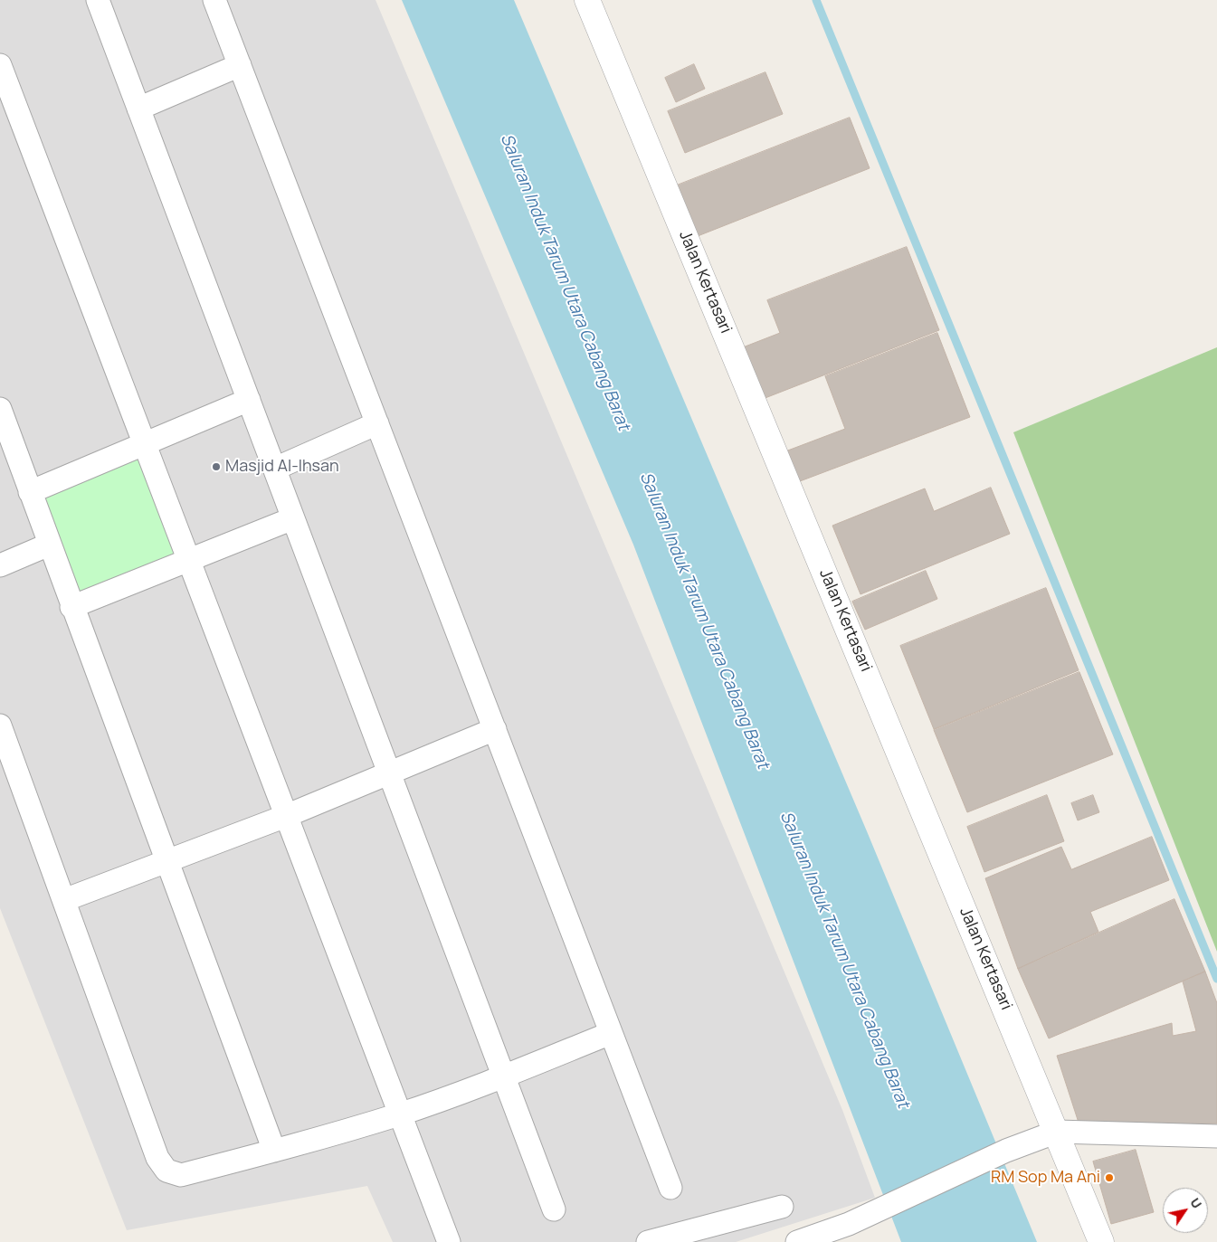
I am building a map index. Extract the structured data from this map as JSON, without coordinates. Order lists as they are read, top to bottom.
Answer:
{
  "streets": {
    "street": ["Jalan Kertasari"]
  },
  "water": ["Saluran Induk Tarum Utara Cabang Barat"],
  "places": ["Masjid Al-Ihsan", "RM Sop Ma Ani"],
  "north": "top right"
}
